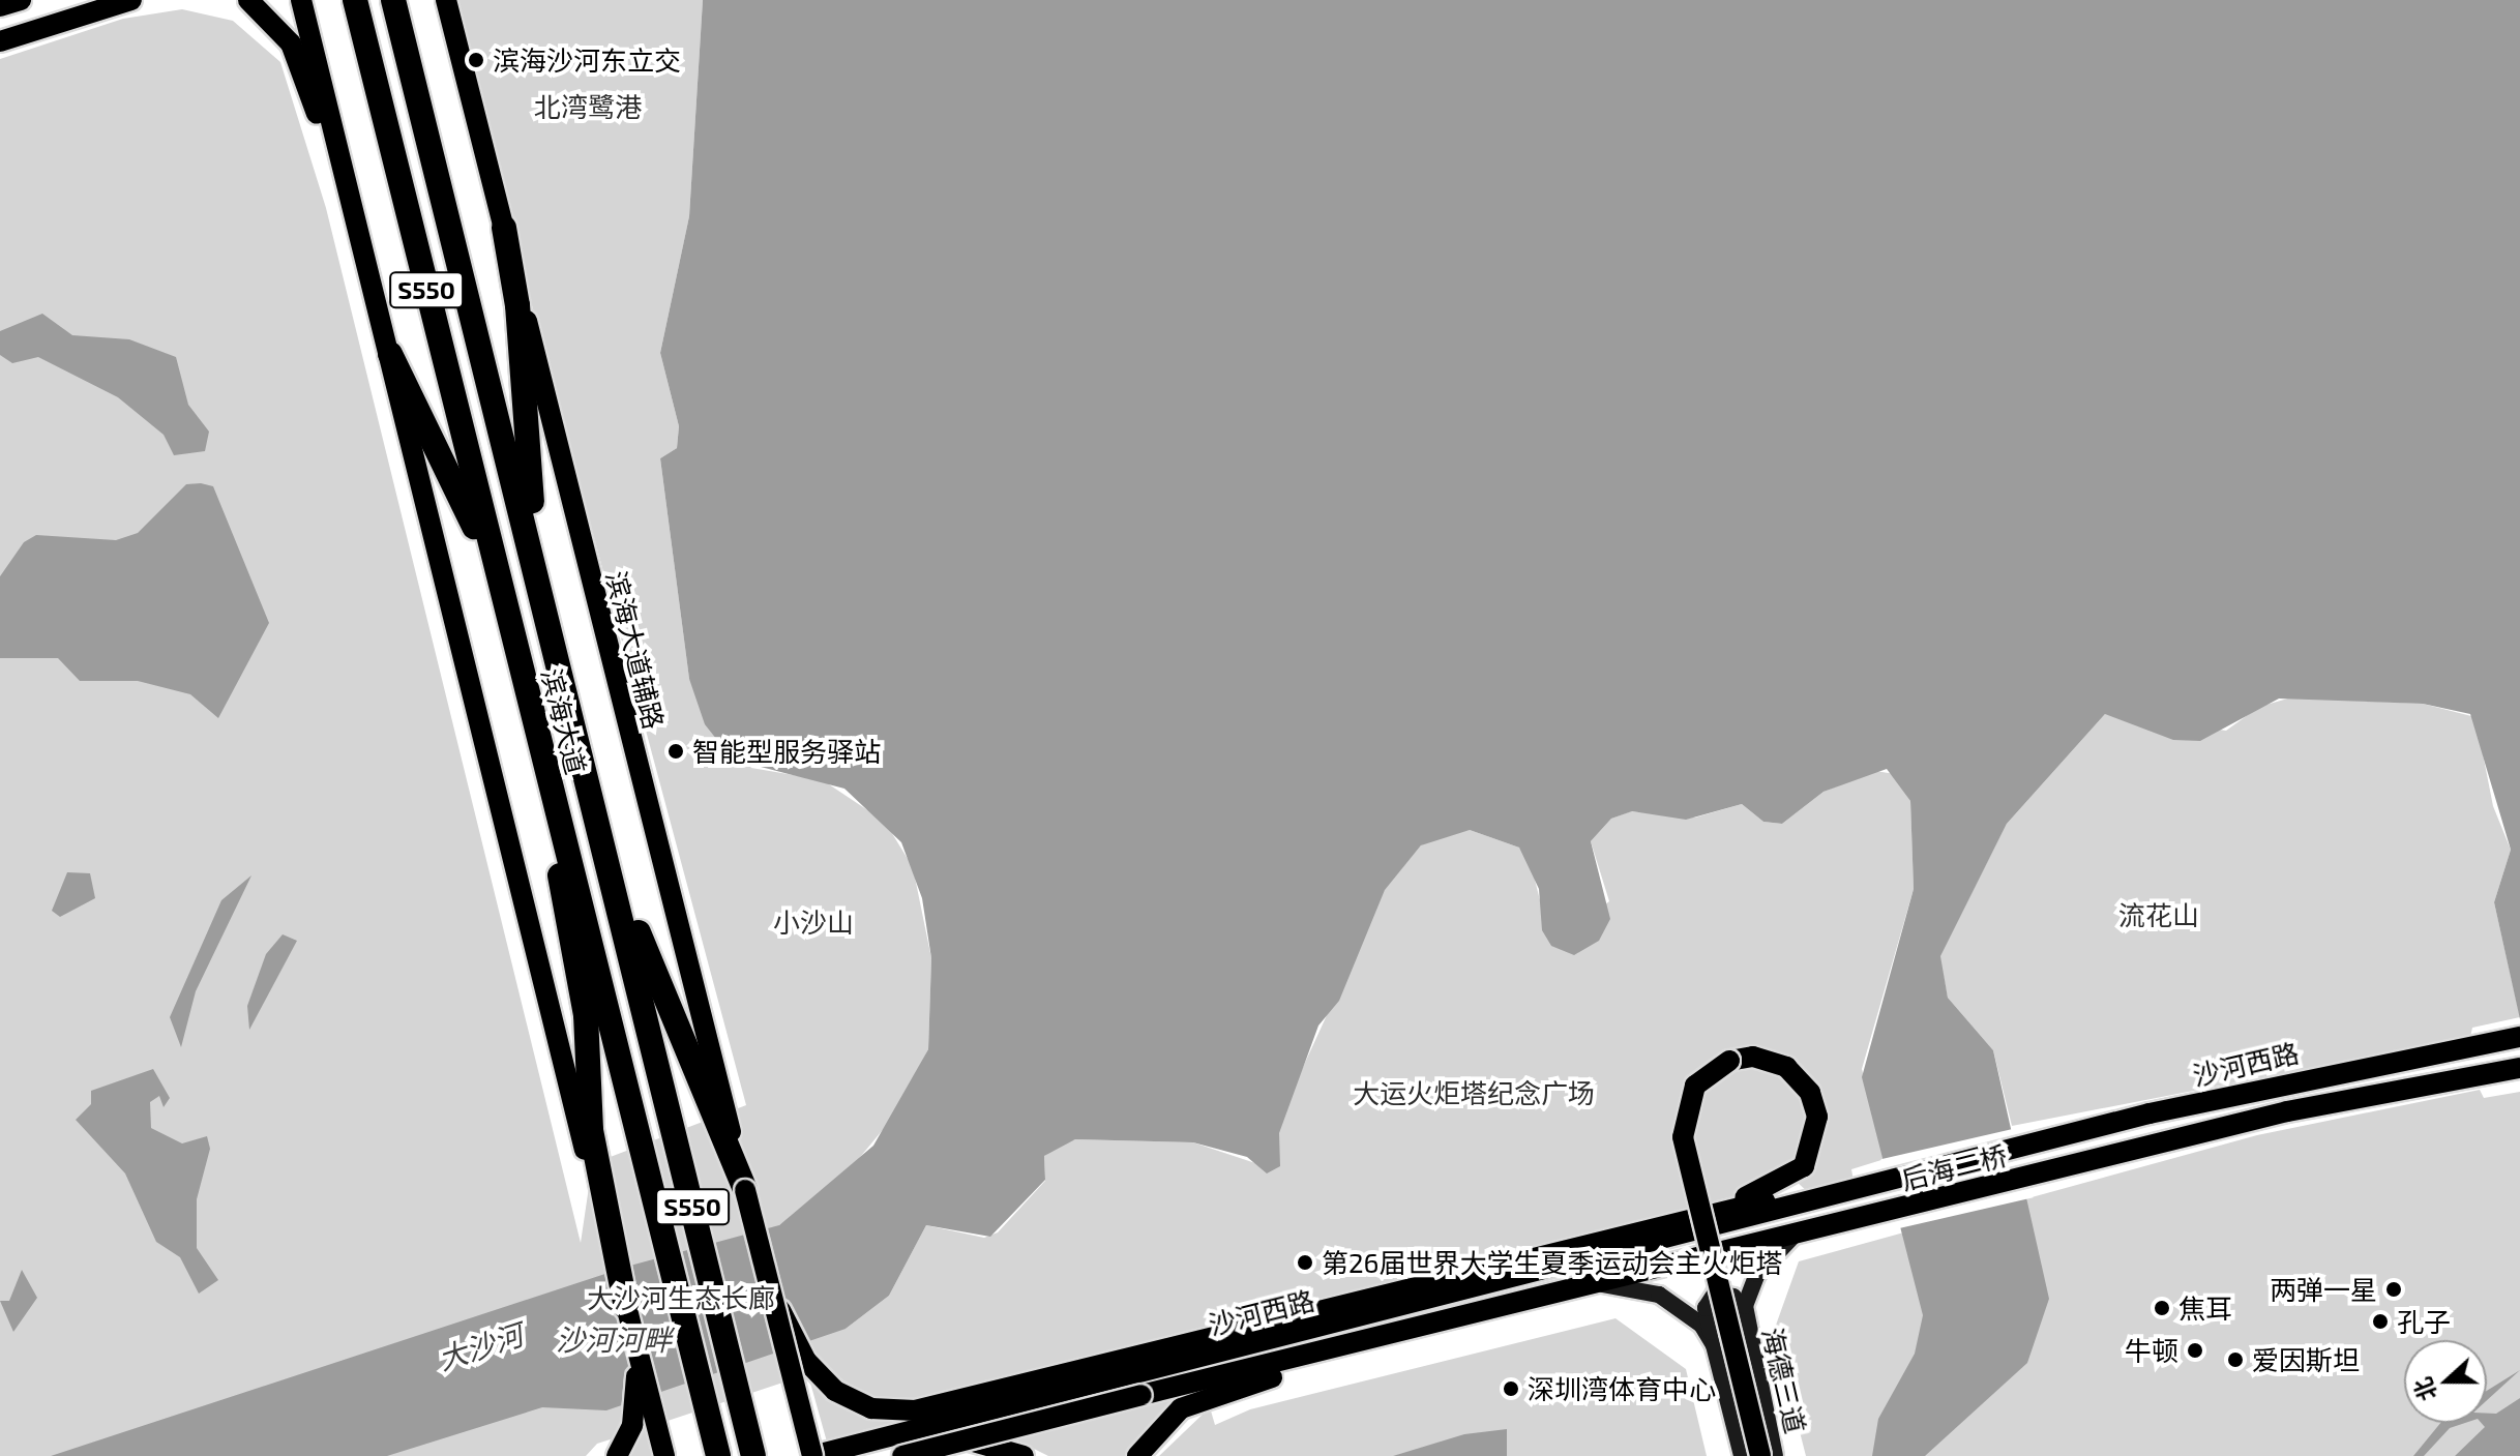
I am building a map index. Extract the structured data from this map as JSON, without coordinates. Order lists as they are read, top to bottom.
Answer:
{
  "streets": {
    "highway": ["S550", "滨海大道"],
    "main road": [
      "滨海大道辅路",
      "沙河西路",
      "后海二桥",
      "海德三道"
    ]
  },
  "crossings": [
    ["S550", "滨海大道"],
    ["滨海大道辅路", "沙河西路"],
    ["沙河西路", "后海二桥"],
    ["沙河西路", "海德三道"]
  ],
  "water": ["沙河河畔", "大沙河"],
  "parks": [
    "北湾鹭港",
    "流花山",
    "小沙山",
    "大运火炬塔纪念广场",
    "大沙河生态长廊"
  ],
  "places": [
    "滨海沙河东立交",
    "智能型服务驿站",
    "第26届世界大学生夏季运动会主火炬塔",
    "两弹一星",
    "焦耳",
    "孔子",
    "牛顿",
    "爱因斯坦",
    "深圳湾体育中心"
  ],
  "north": "left"
}
